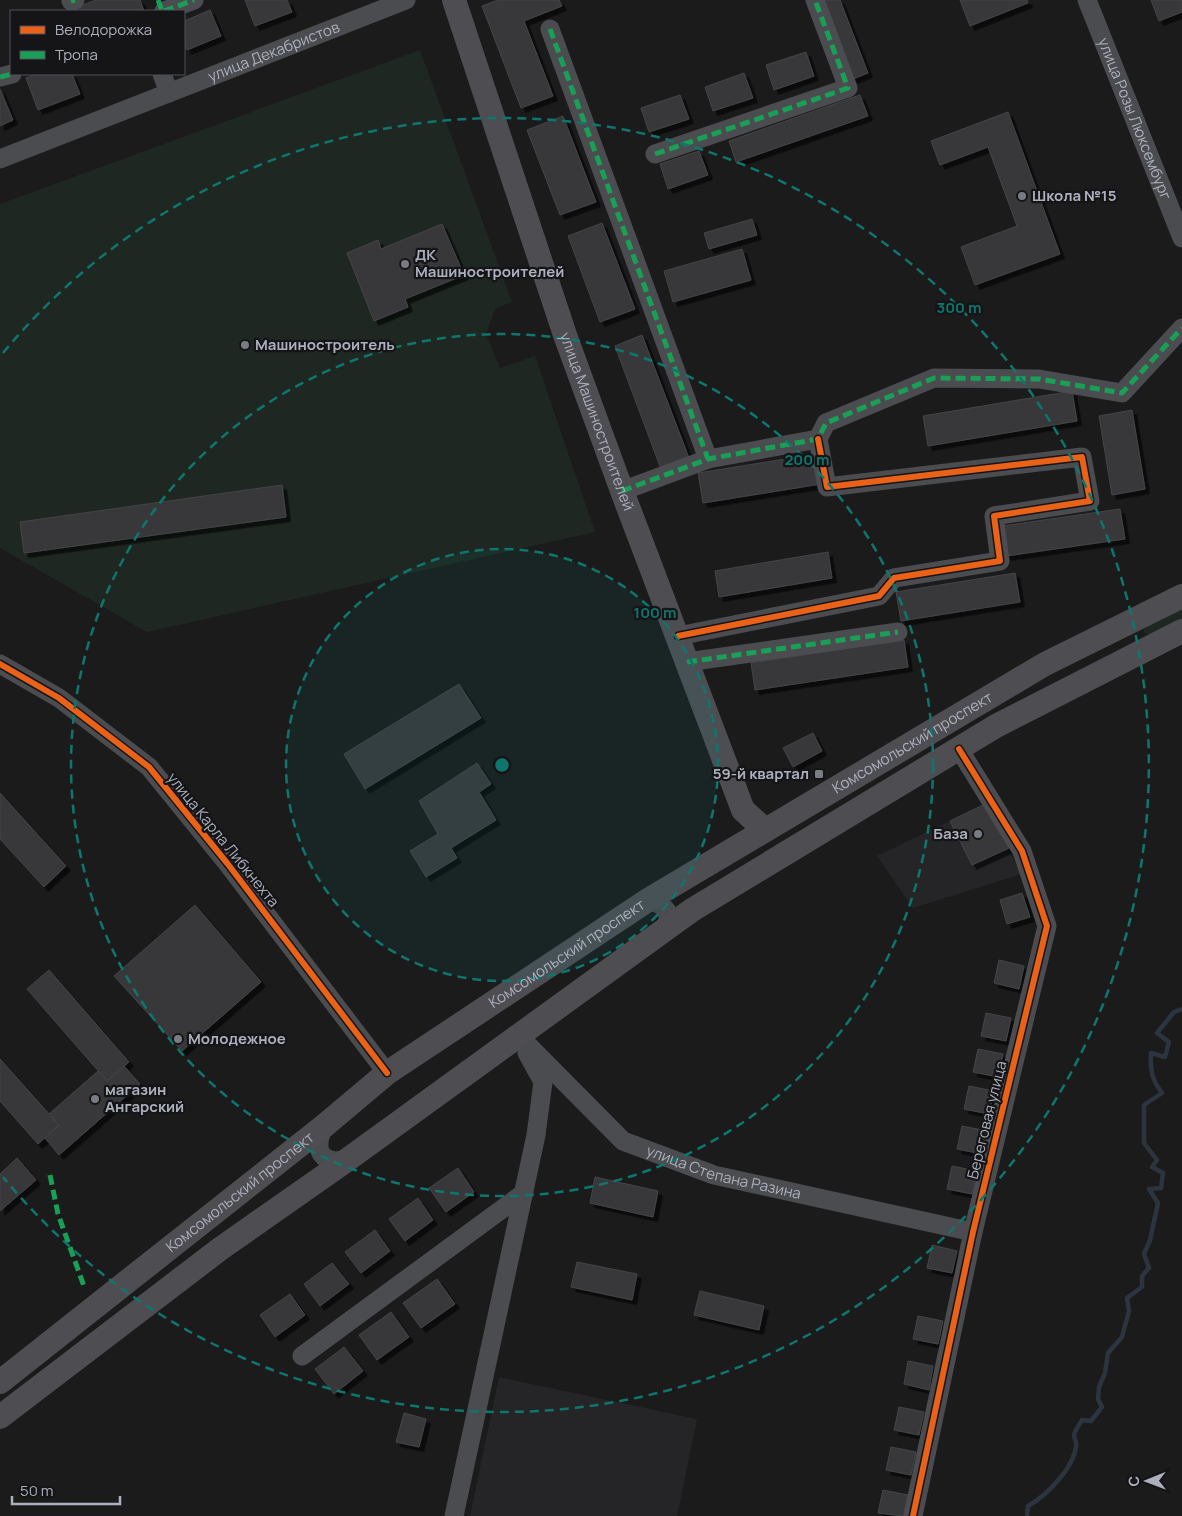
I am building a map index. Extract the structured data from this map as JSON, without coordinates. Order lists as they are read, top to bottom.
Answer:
{
  "streets": {
    "main road": ["улица Машиностроителей", "Комсомольский проспект"],
    "street": [
      "улица Декабристов",
      "улица Розы Люксембург",
      "улица Карла Либкнехта",
      "Береговая улица",
      "улица Степана Разина"
    ]
  },
  "crossings": [
    ["улица Машиностроителей", "Комсомольский проспект"],
    ["Комсомольский проспект", "улица Карла Либкнехта"],
    ["Комсомольский проспект", "Береговая улица"],
    ["Комсомольский проспект", "улица Степана Разина"],
    ["Береговая улица", "улица Степана Разина"]
  ],
  "places": {
    "other": [
      "Школа №15",
      "ДК Машиностроителей",
      "Машиностроитель",
      "База",
      "Молодежное",
      "магазин Ангарский"
    ],
    "transit": ["59-й квартал"]
  },
  "legend": ["Велодорожка", "Тропа"],
  "scale_bar": "50 m",
  "north": "left",
  "rings": ["300 m", "200 m", "100 m"]
}
